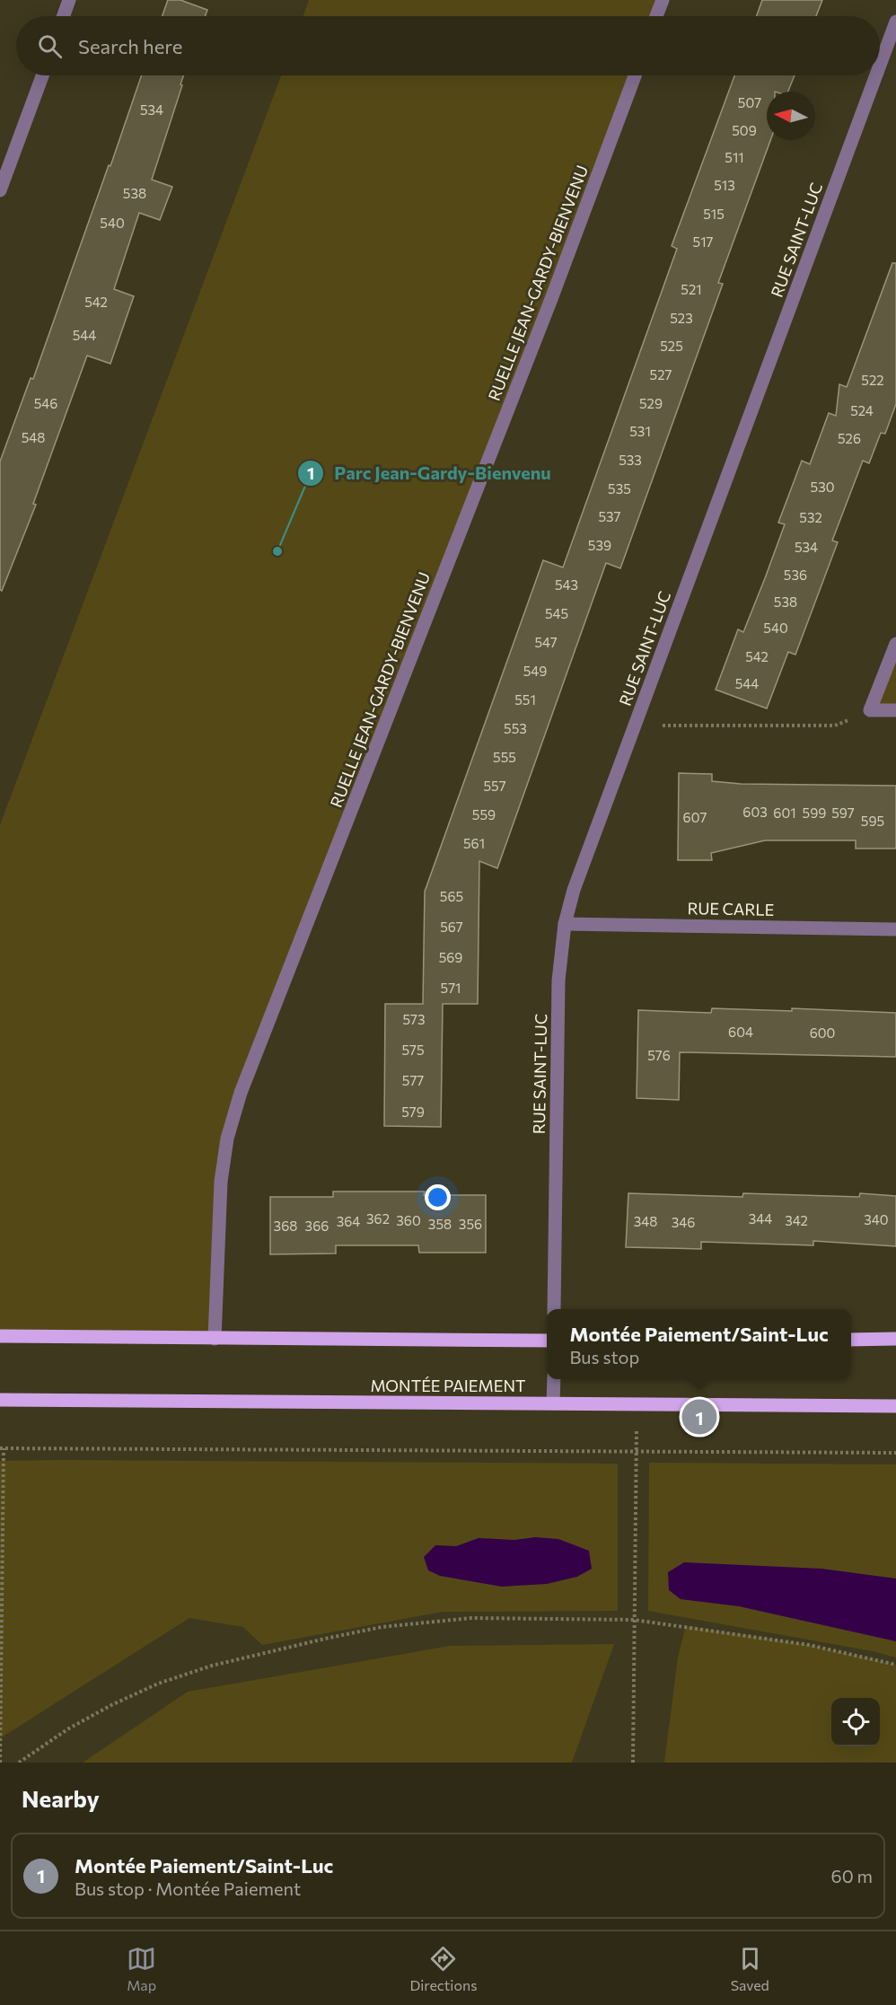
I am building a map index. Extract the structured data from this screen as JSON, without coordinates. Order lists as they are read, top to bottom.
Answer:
{
  "streets": {
    "main road": ["MONTÉE PAIEMENT"],
    "street": ["RUE SAINT-LUC", "RUELLE JEAN-GARDY-BIENVENU", "RUE CARLE"]
  },
  "crossings": [
    ["RUE SAINT-LUC", "RUE CARLE"]
  ],
  "places": ["Parc Jean-Gardy-Bienvenu"],
  "house_numbers": [
    "507",
    "534",
    "509",
    "511",
    "513",
    "538",
    "515",
    "540",
    "517",
    "521",
    "542",
    "523",
    "544",
    "525",
    "527",
    "522",
    "546",
    "529",
    "524",
    "531",
    "548",
    "526",
    "533",
    "530",
    "535",
    "537",
    "532",
    "539",
    "534",
    "536",
    "543",
    "538",
    "545",
    "540",
    "547",
    "542",
    "549",
    "544",
    "551",
    "553",
    "555",
    "557",
    "603",
    "601",
    "599",
    "597",
    "559",
    "607",
    "595",
    "561",
    "565",
    "567",
    "569",
    "571",
    "573",
    "604",
    "600",
    "575",
    "576",
    "577",
    "579",
    "362",
    "344",
    "340",
    "360",
    "342",
    "364",
    "348",
    "346",
    "358",
    "356",
    "368",
    "366"
  ],
  "north": "left",
  "page": {
    "search": "Search here",
    "popup": ["Montée Paiement/Saint-Luc", "Bus stop"],
    "pins": "1",
    "heading": "Nearby",
    "list": [
      {
        "mark": "1",
        "name": "Montée Paiement/Saint-Luc",
        "note": "Bus stop · Montée Paiement",
        "value": "60 m"
      }
    ],
    "nav": ["Map", "Directions", "Saved"]
  }
}
